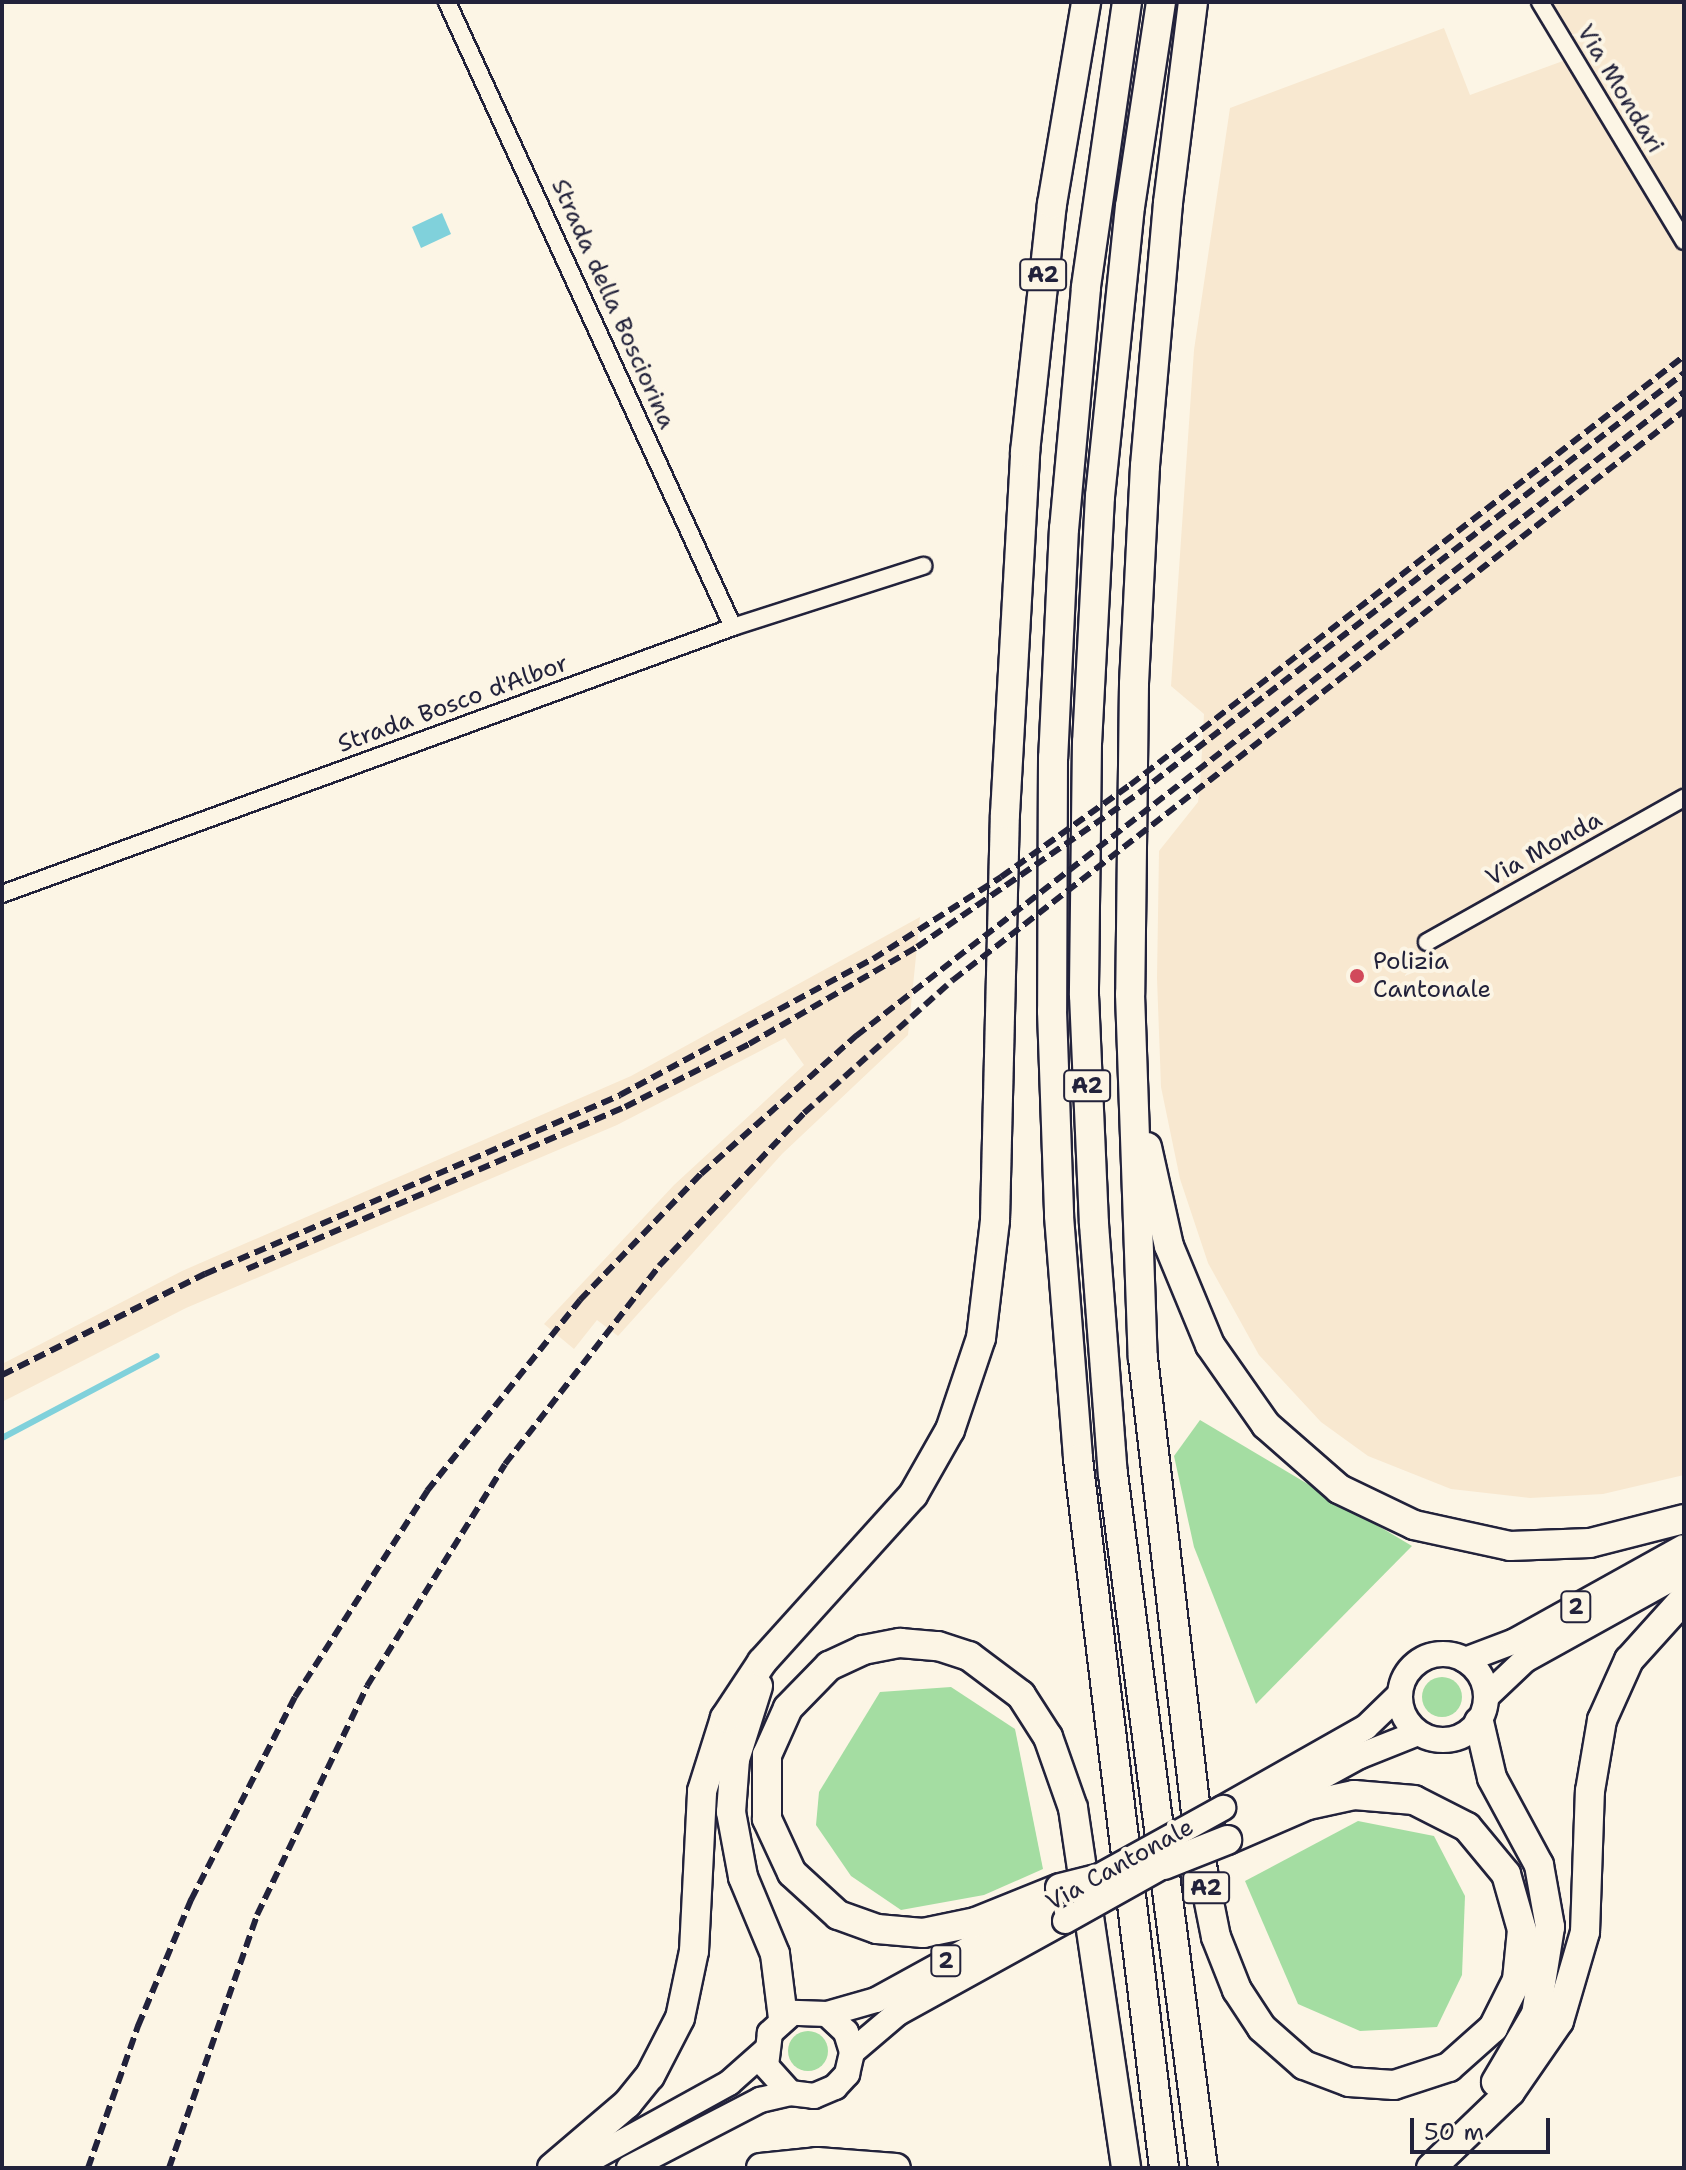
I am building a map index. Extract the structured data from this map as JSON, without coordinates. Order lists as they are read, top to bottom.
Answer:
{
  "streets": {
    "highway": ["A2"],
    "main road": ["2", "Via Cantonale"],
    "street": [
      "Via Mondari",
      "Strada della Bosciorina",
      "Strada Bosco d'Albor",
      "Via Monda"
    ]
  },
  "crossings": [
    ["A2", "Via Cantonale"],
    ["Strada della Bosciorina", "Strada Bosco d'Albor"],
    ["2", "Via Cantonale"]
  ],
  "places": ["Polizia Cantonale"],
  "scale_bar": "50 m"
}
